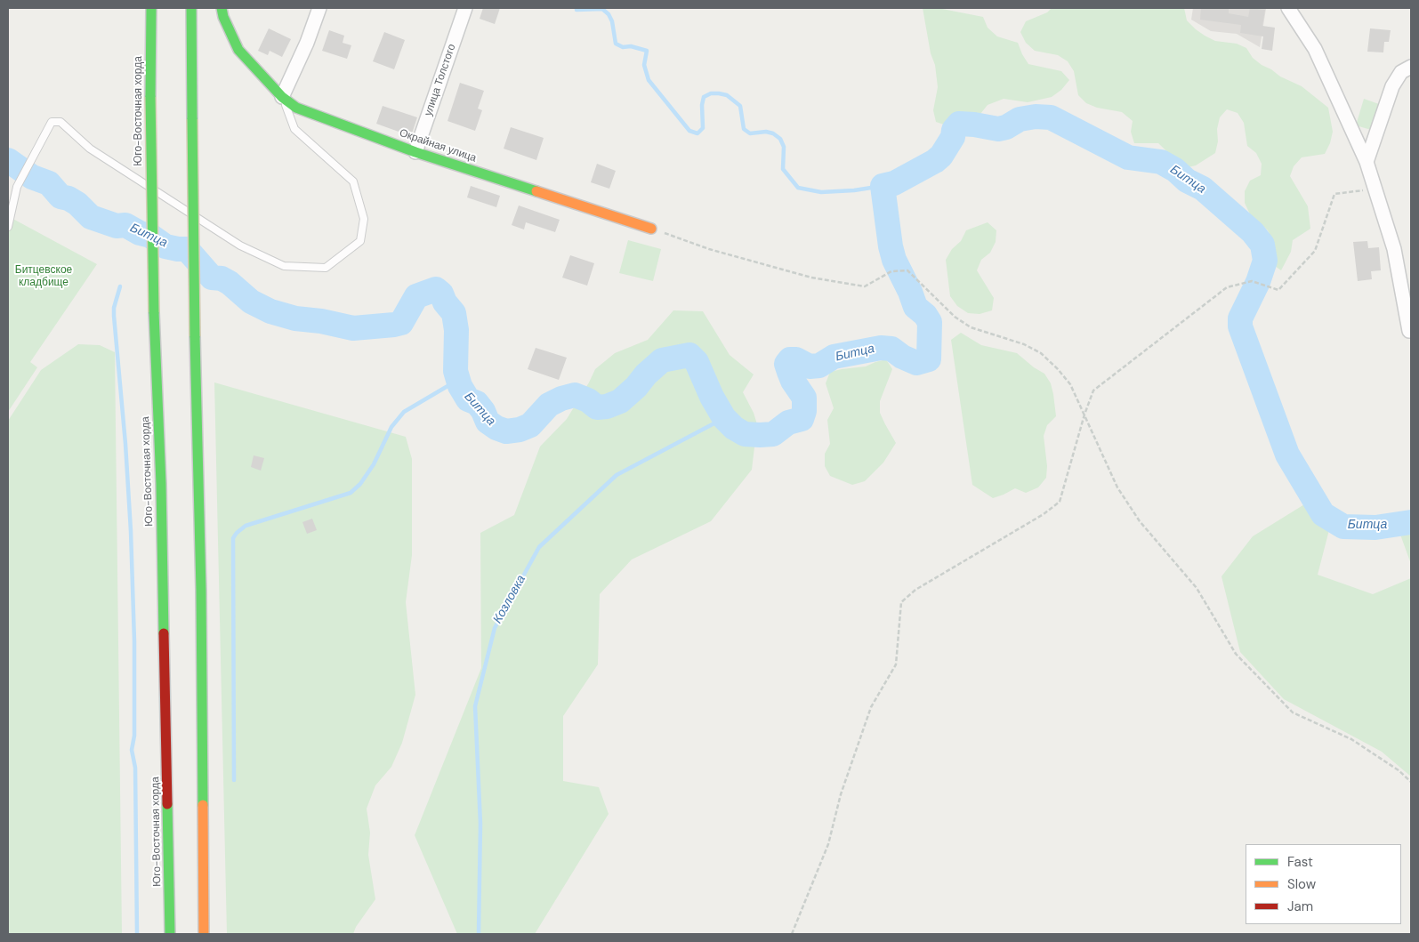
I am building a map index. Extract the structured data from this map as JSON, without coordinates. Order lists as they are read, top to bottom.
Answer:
{
  "streets": {
    "main road": ["Юго-Восточная хорда", "Окрайная улица"],
    "street": ["улица Толстого"]
  },
  "crossings": [
    ["улица Толстого", "Окрайная улица"]
  ],
  "water": ["Битца", "Козловка"],
  "parks": ["Битцевское кладбище"],
  "legend": ["Fast", "Slow", "Jam"]
}
